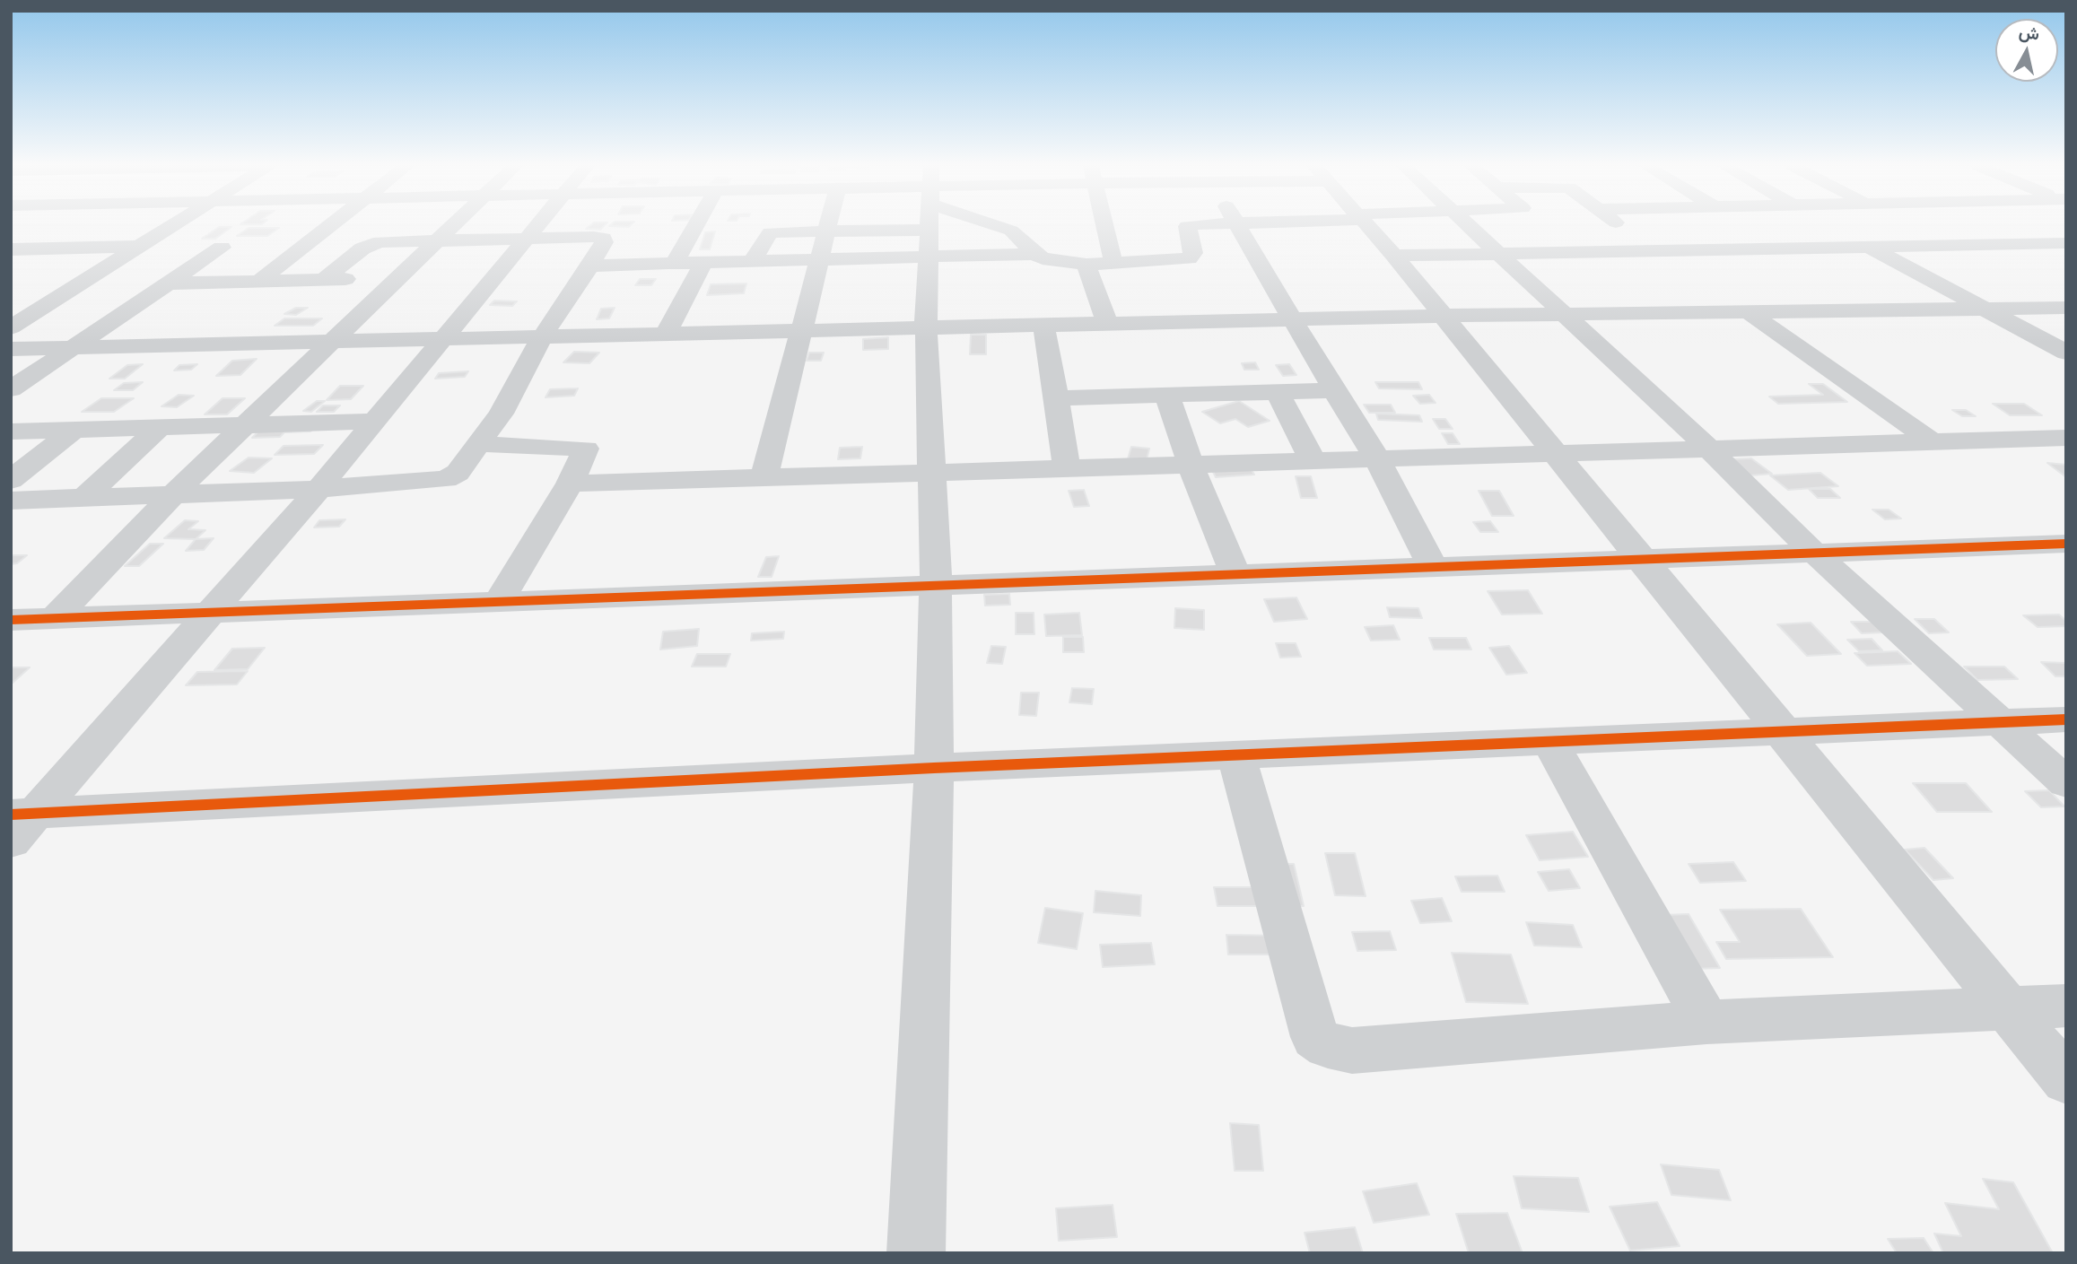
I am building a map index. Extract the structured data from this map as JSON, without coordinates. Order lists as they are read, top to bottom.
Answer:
{
  "north": "top"
}
